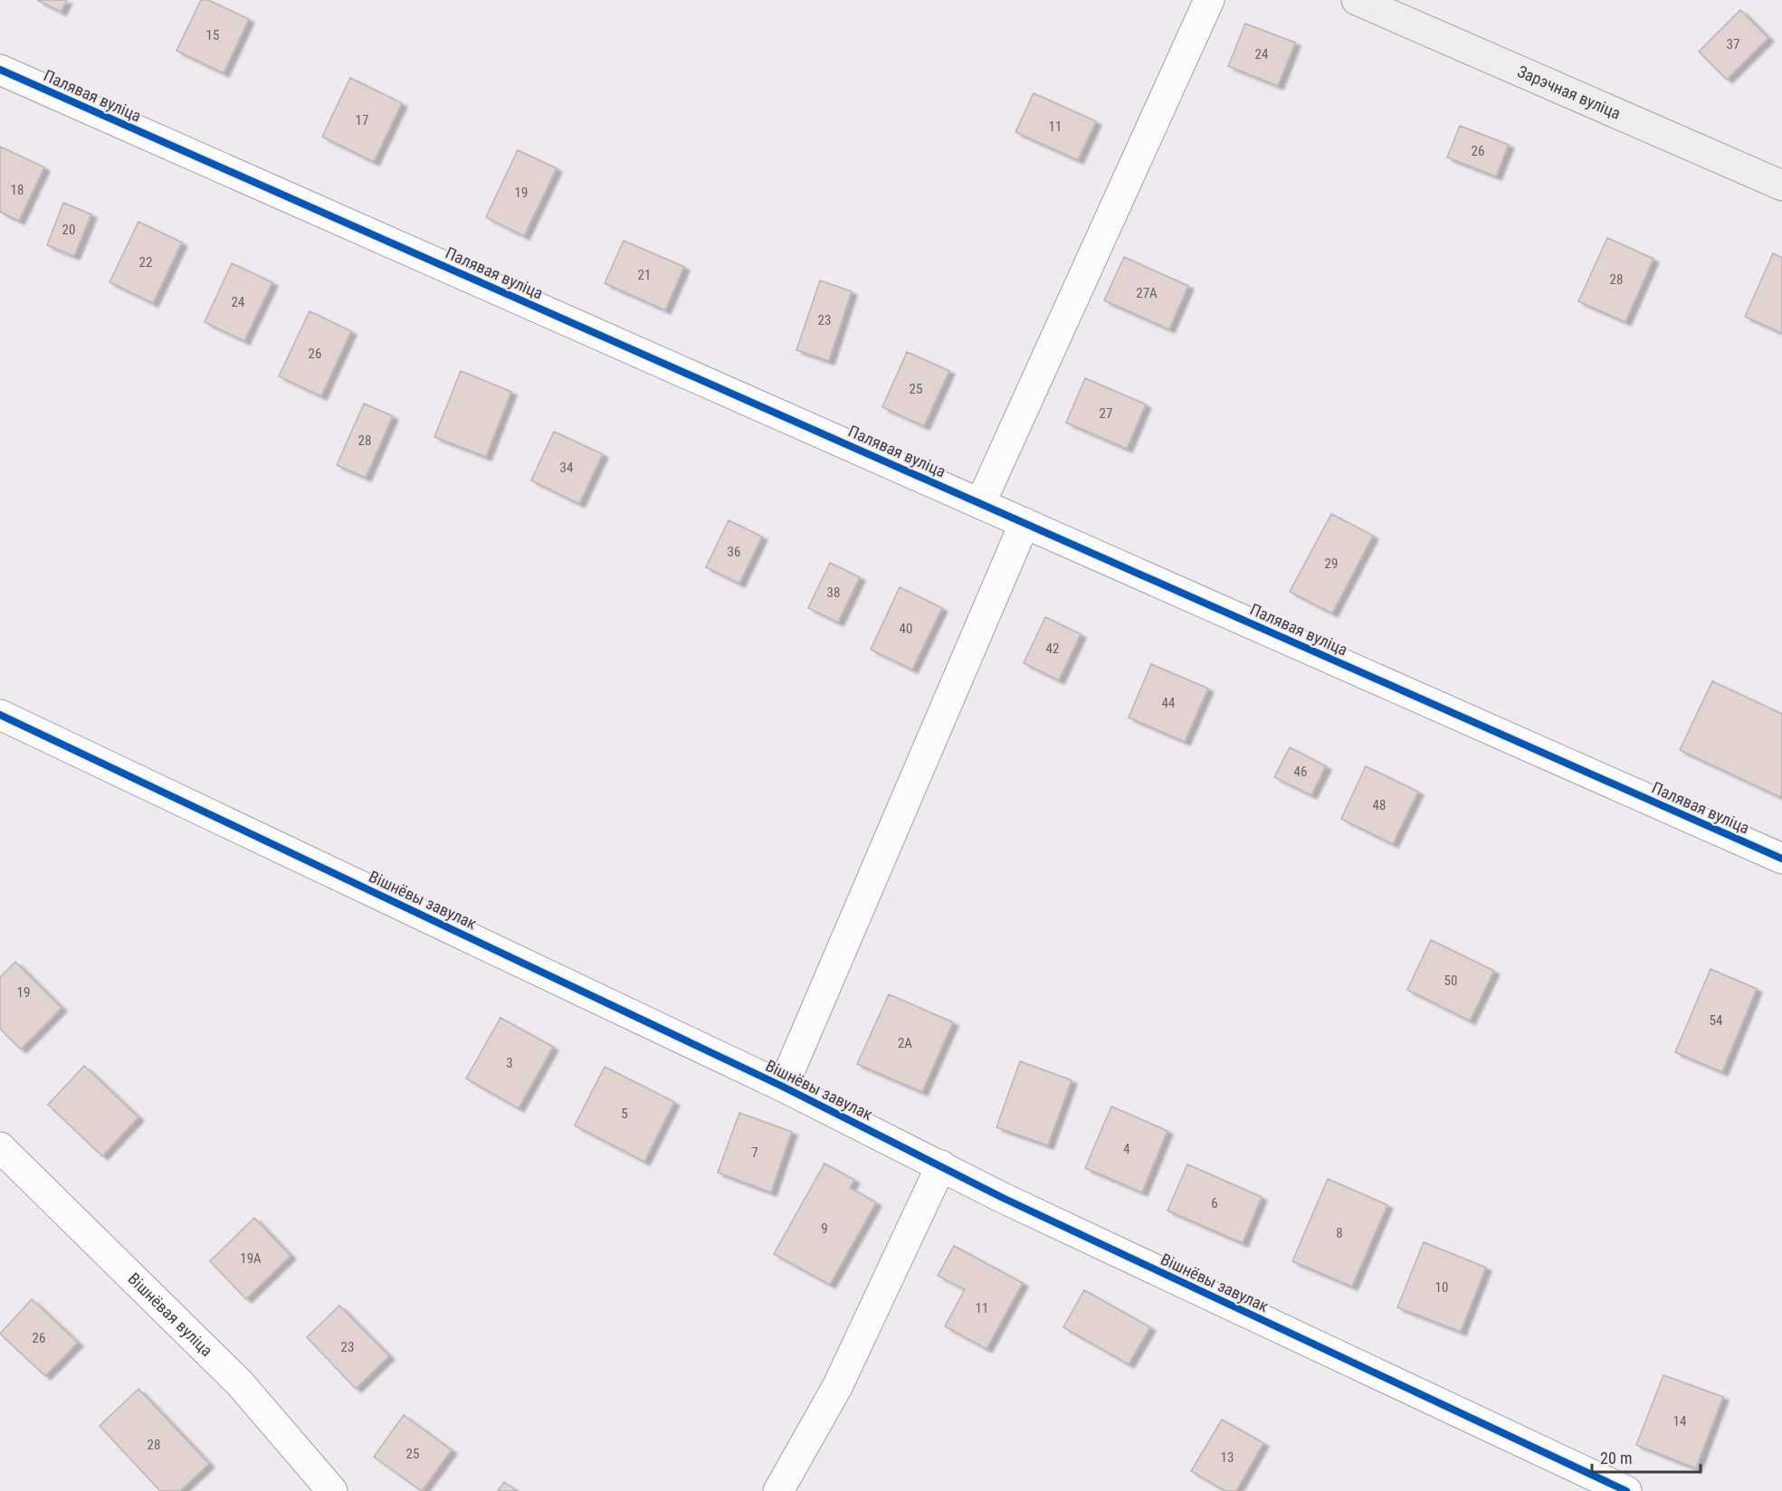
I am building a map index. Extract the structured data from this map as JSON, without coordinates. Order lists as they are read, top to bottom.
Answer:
{
  "streets": {
    "main road": ["Зарэчная вуліца"],
    "street": ["Палявая вуліца", "Вішнёвы завулак", "Вішнёвая вуліца"]
  },
  "house_numbers": [
    "15",
    "37",
    "24",
    "17",
    "11",
    "26",
    "18",
    "19",
    "20",
    "22",
    "21",
    "28",
    "27А",
    "24",
    "23",
    "26",
    "25",
    "27",
    "28",
    "34",
    "36",
    "29",
    "38",
    "40",
    "42",
    "44",
    "46",
    "48",
    "50",
    "19",
    "54",
    "2А",
    "3",
    "5",
    "4",
    "7",
    "6",
    "9",
    "8",
    "19А",
    "10",
    "11",
    "26",
    "23",
    "14",
    "28",
    "25",
    "13"
  ],
  "scale_bar": "20 m"
}
